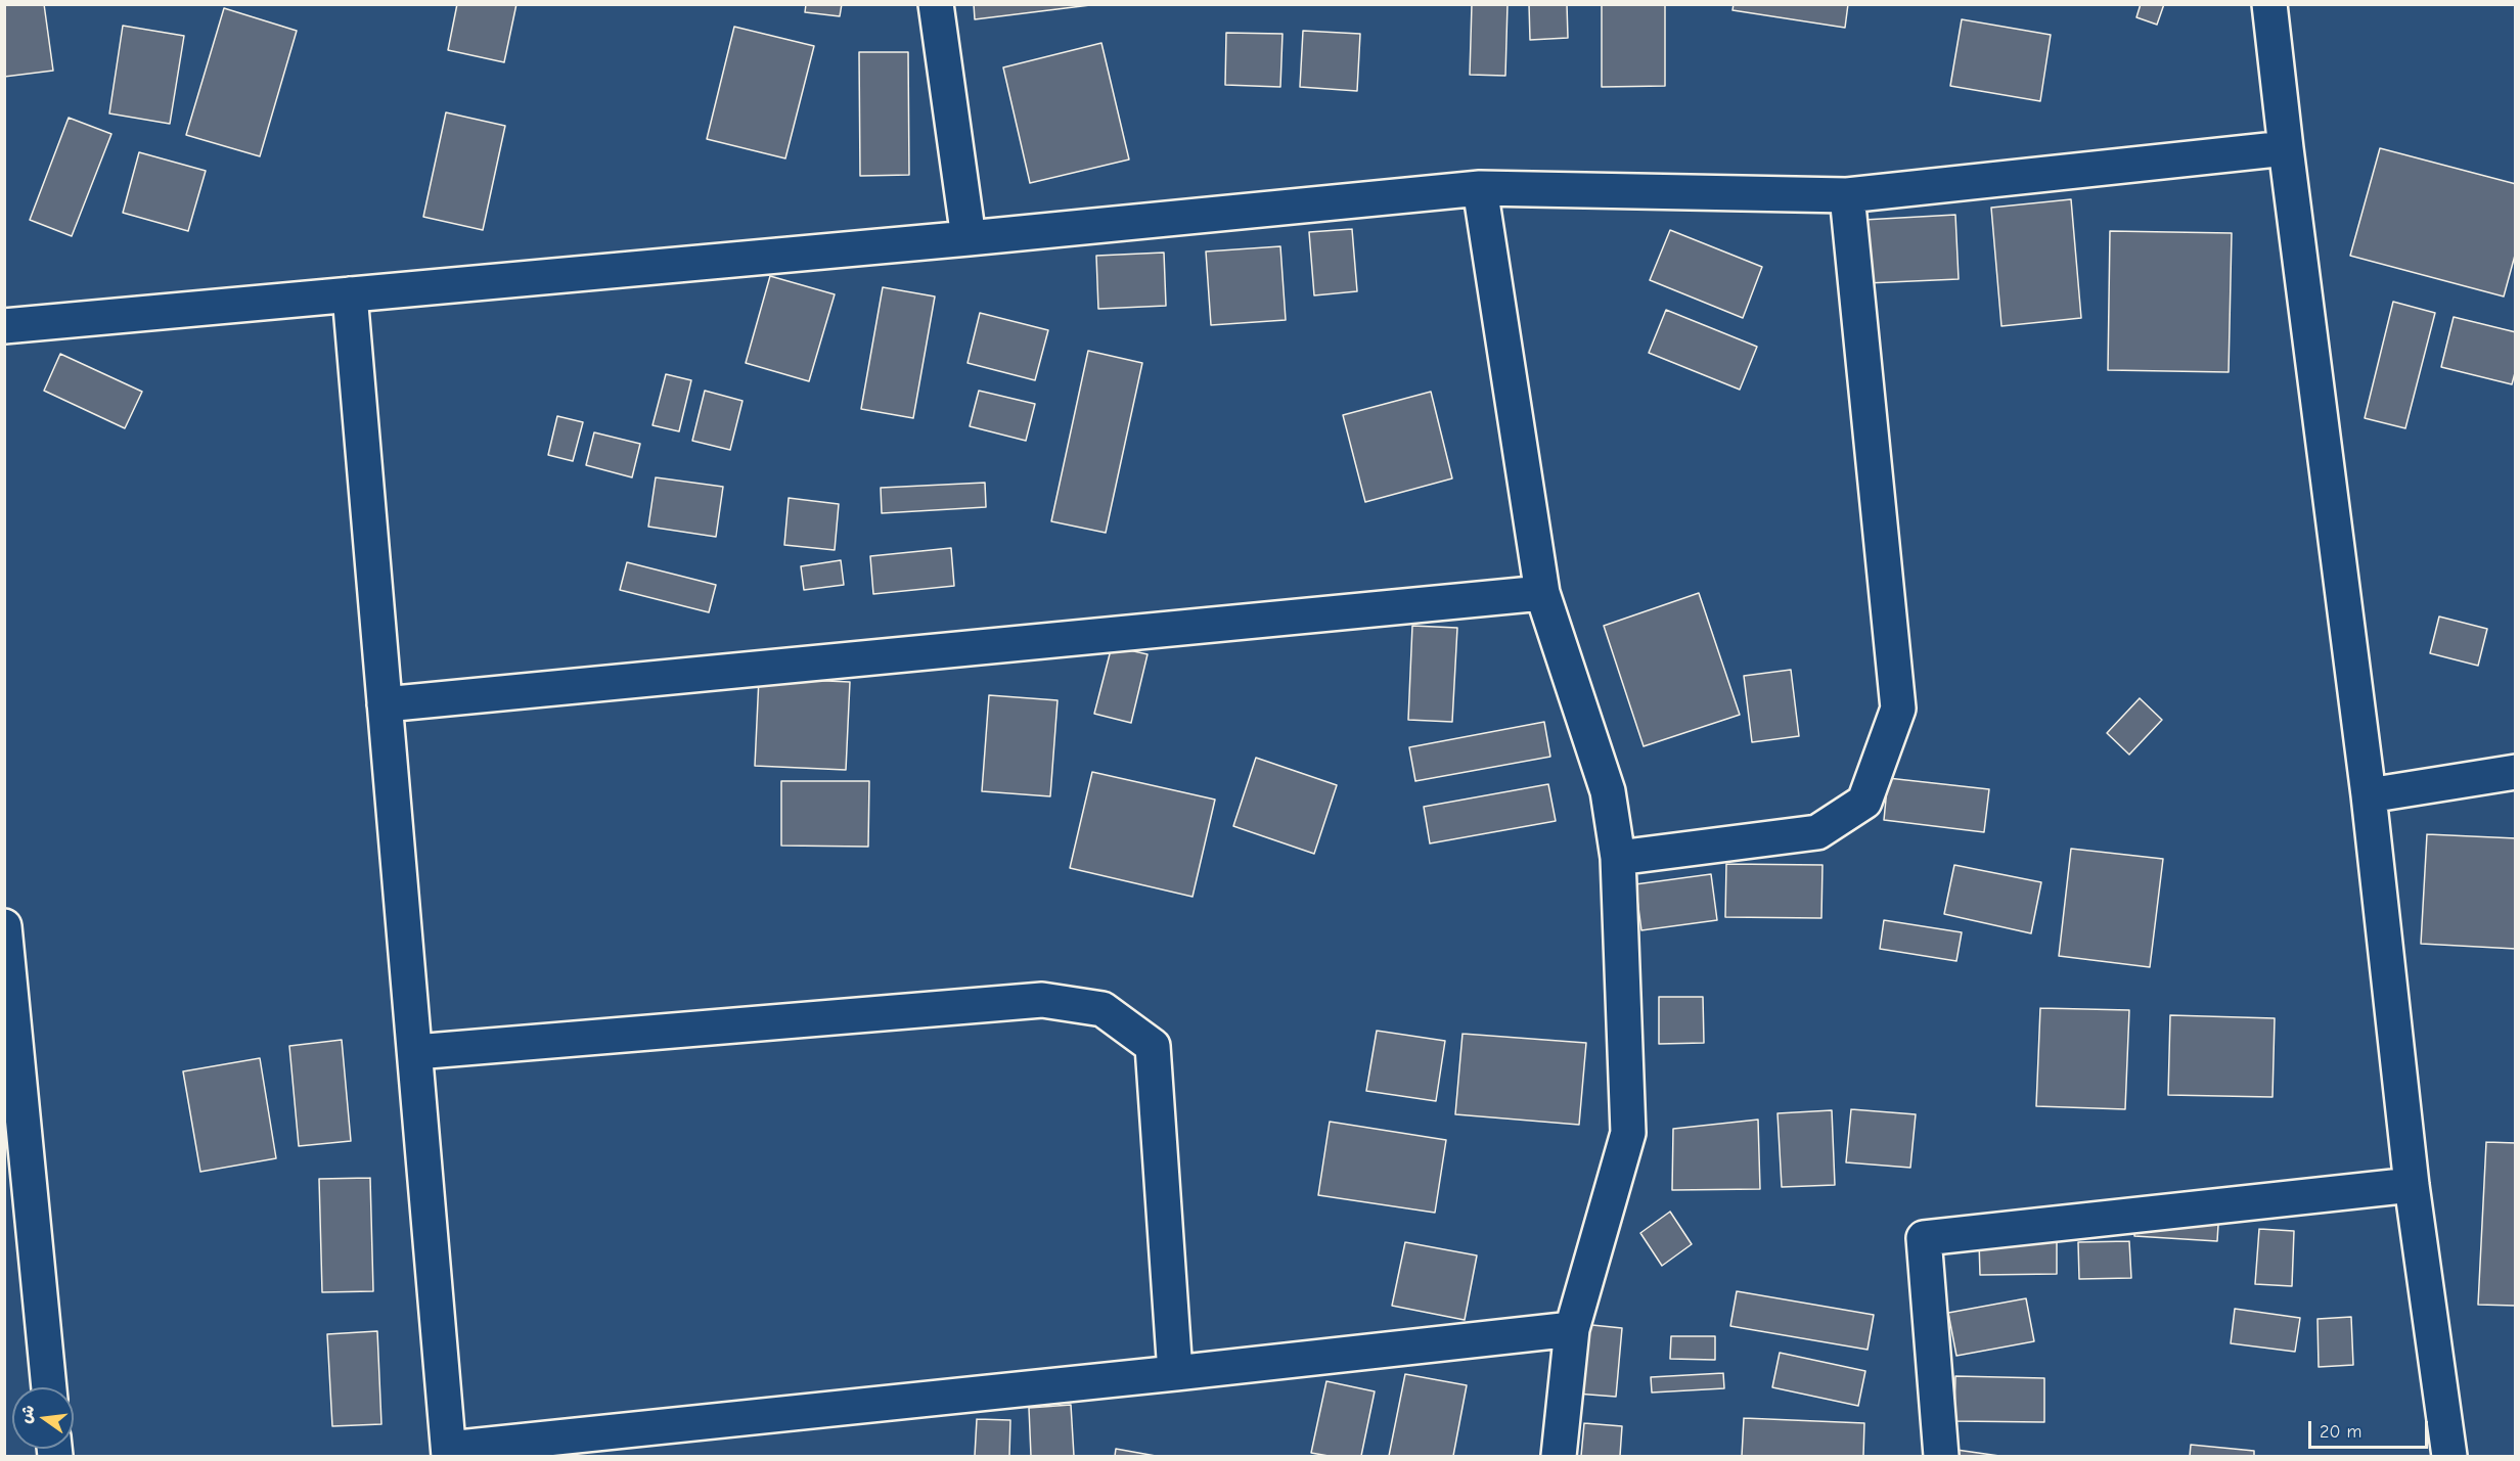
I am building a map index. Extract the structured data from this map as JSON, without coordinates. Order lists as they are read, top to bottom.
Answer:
{
  "scale_bar": "20 m",
  "north": "left"
}
